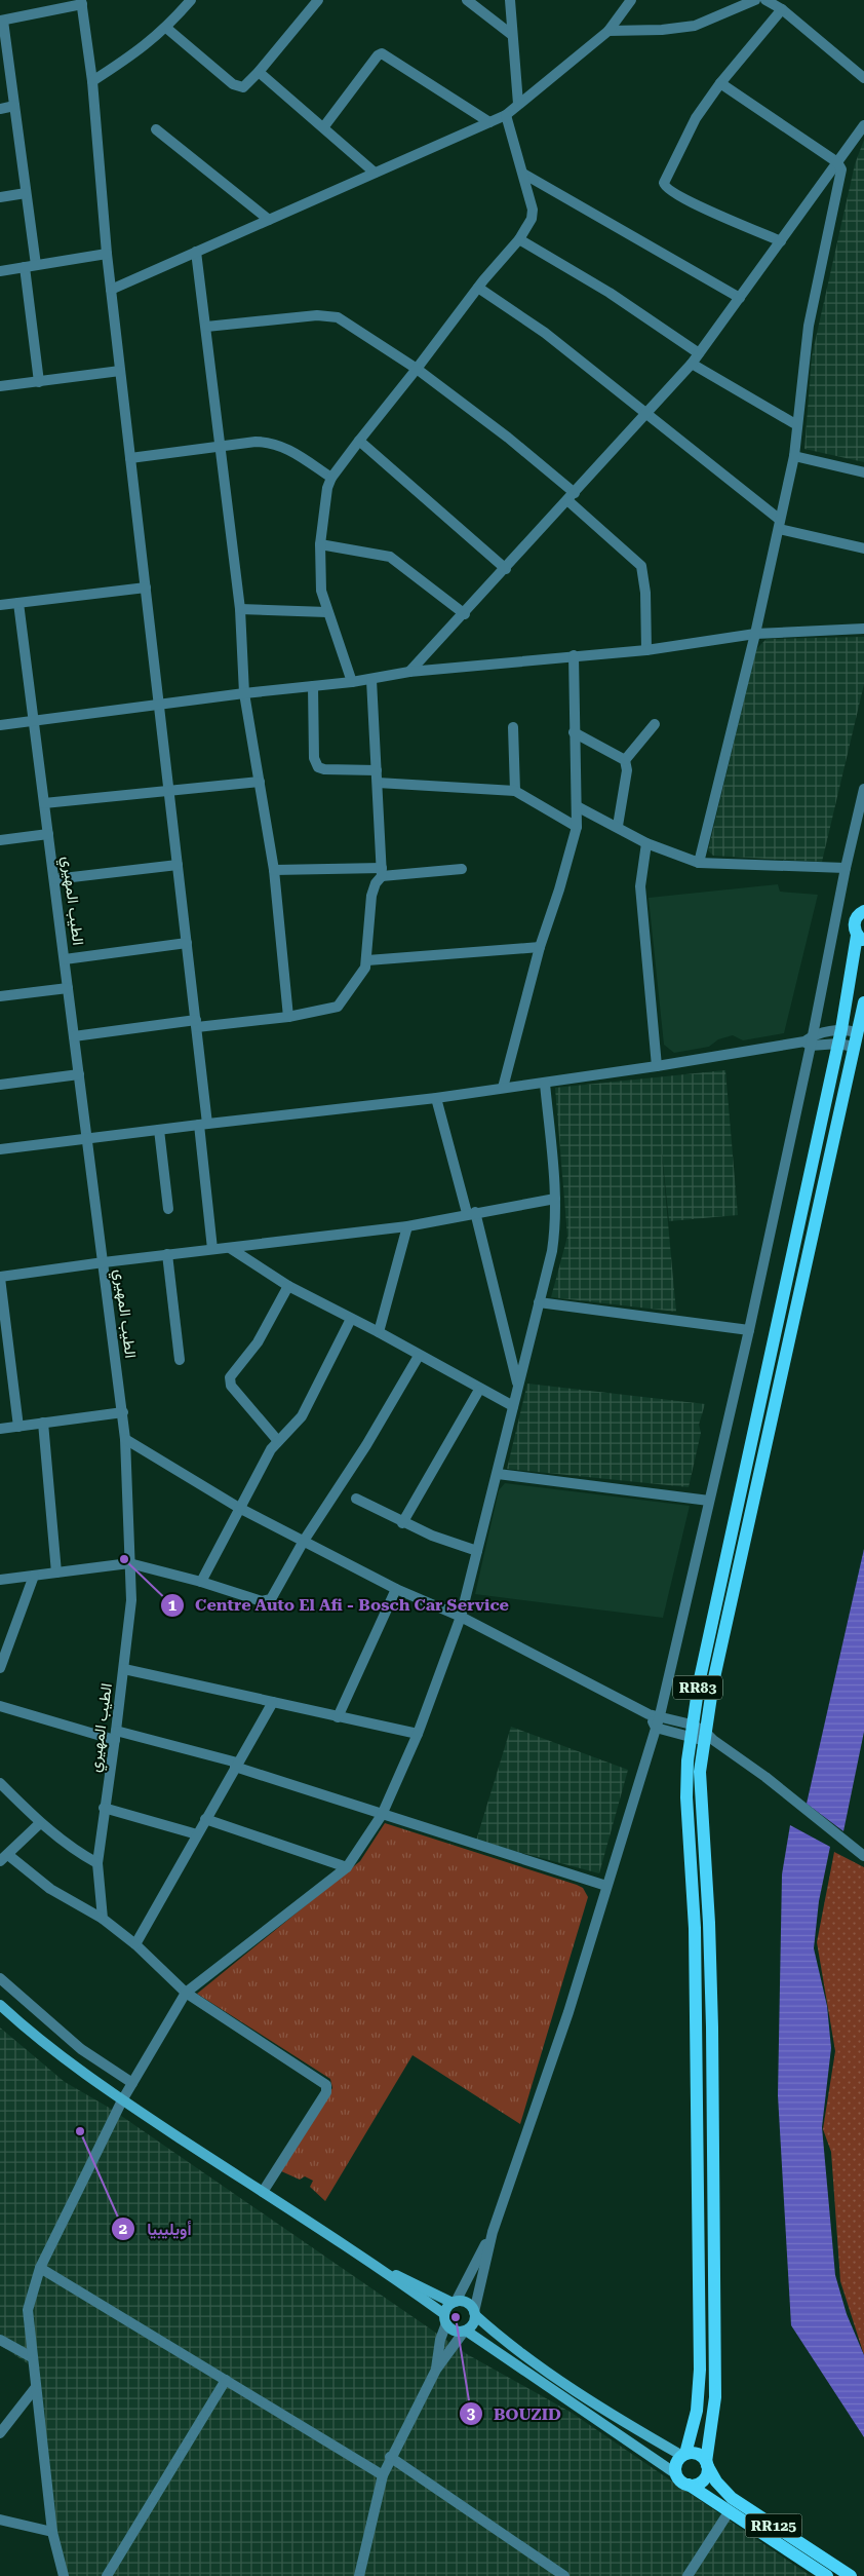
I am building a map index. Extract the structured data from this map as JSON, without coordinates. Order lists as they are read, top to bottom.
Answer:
{
  "streets": {
    "main road": ["RR83", "RR125"],
    "street": ["الطيب المهيري"]
  },
  "crossings": [
    ["RR83", "RR125"]
  ],
  "places": ["Centre Auto El Afi - Bosch Car Service", "أويليبيا", "BOUZID"]
}
